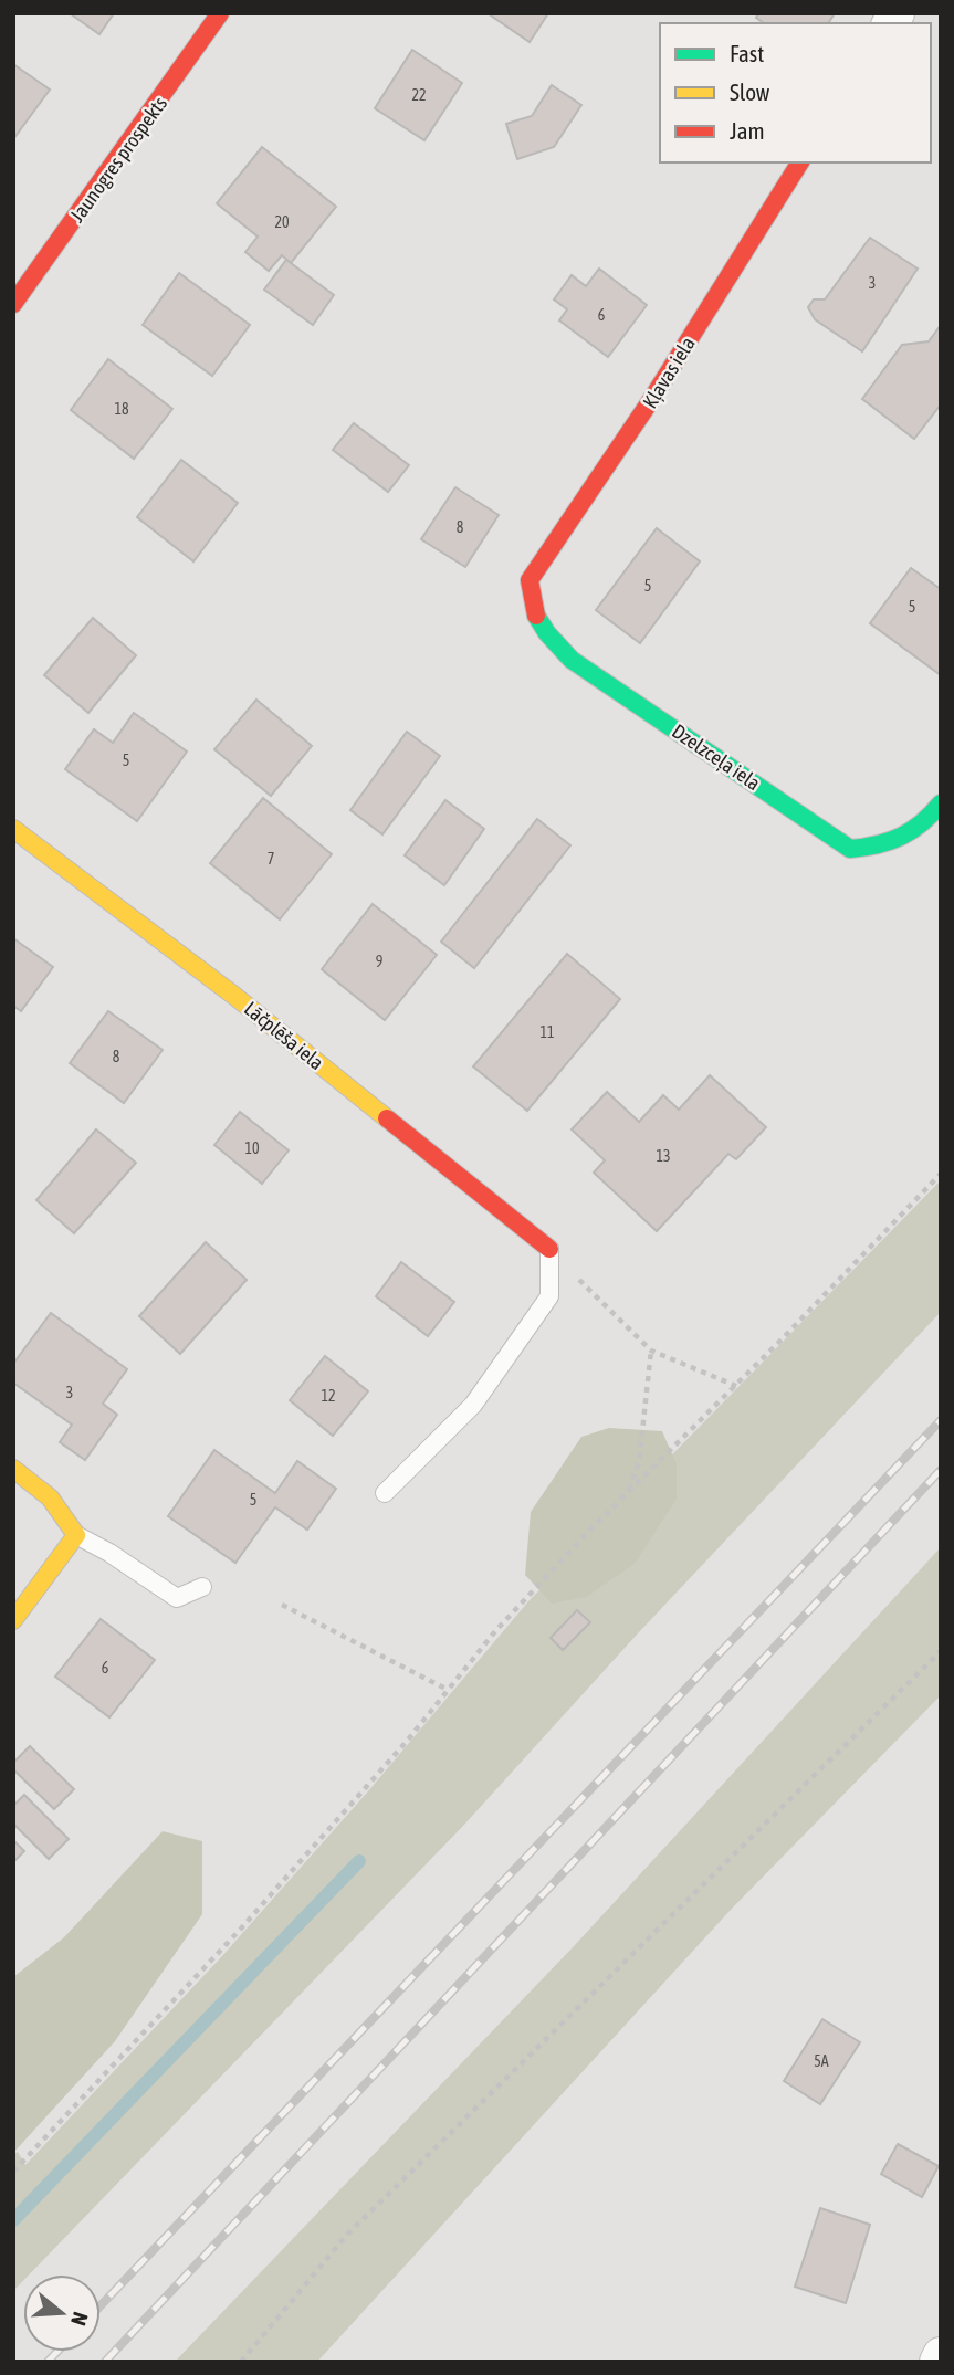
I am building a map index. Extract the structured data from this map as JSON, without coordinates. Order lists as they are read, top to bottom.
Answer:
{
  "streets": {
    "street": [
      "Jaunogres prospekts",
      "Kļavas iela",
      "Dzelzceļa iela",
      "Lāčplēša iela"
    ]
  },
  "crossings": [
    ["Kļavas iela", "Dzelzceļa iela"]
  ],
  "house_numbers": [
    "22",
    "20",
    "3",
    "6",
    "18",
    "8",
    "5",
    "5",
    "5",
    "7",
    "9",
    "11",
    "8",
    "10",
    "13",
    "3",
    "12",
    "5",
    "6",
    "5A"
  ],
  "legend": ["Fast", "Slow", "Jam"],
  "north": "right"
}
